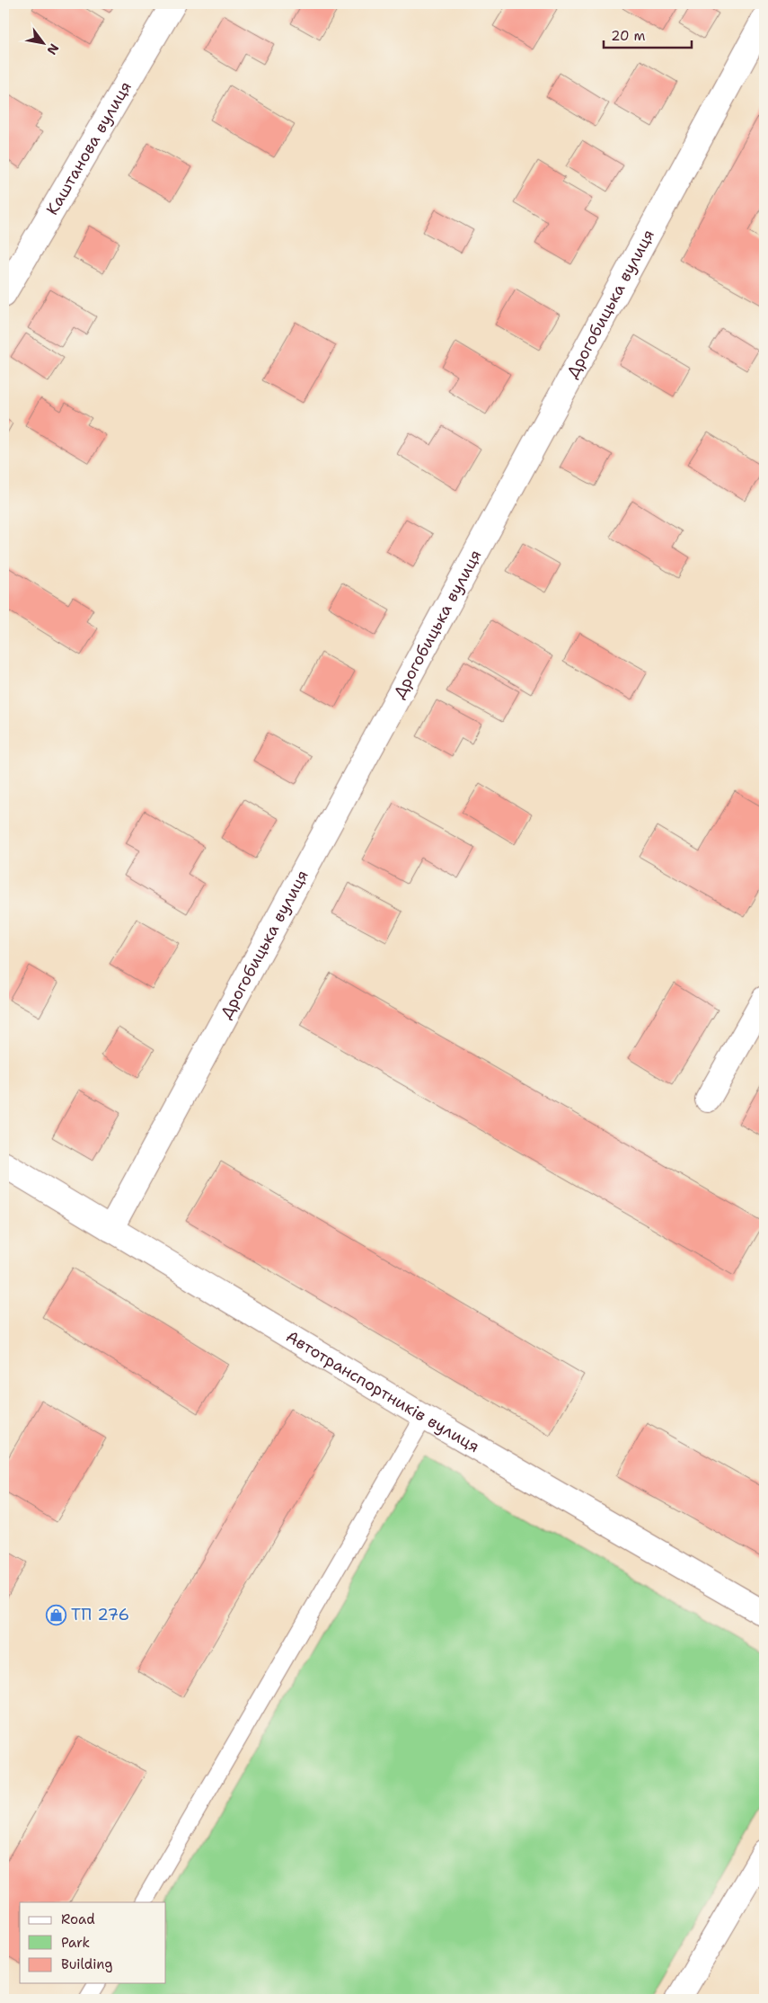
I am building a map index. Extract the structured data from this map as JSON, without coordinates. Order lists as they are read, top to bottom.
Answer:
{
  "streets": {
    "street": ["Каштанова вулиця", "Дрогобицька вулиця", "Автотранспортників вулиця"]
  },
  "crossings": [
    ["Дрогобицька вулиця", "Автотранспортників вулиця"]
  ],
  "places": {
    "shop": ["ТП 276"]
  },
  "legend": ["Road", "Park", "Building"],
  "scale_bar": "20 m",
  "north": "bottom right"
}
